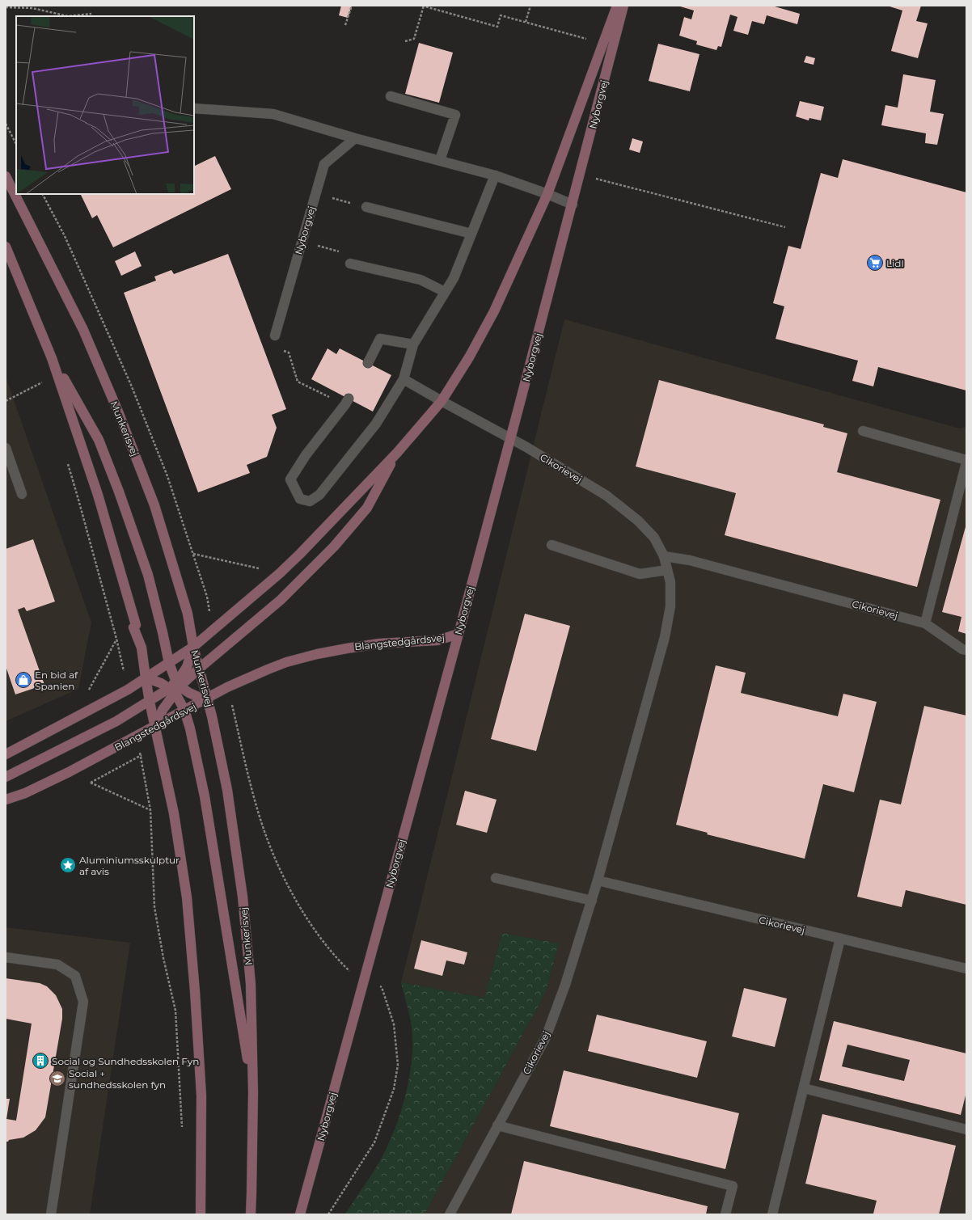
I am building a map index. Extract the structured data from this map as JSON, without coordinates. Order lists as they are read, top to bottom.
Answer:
{
  "streets": {
    "main road": ["Nyborgvej", "Munkerisvej", "Blangstedgårdsvej"],
    "street": ["Cikorievej"]
  },
  "crossings": [
    ["Nyborgvej", "Munkerisvej"],
    ["Nyborgvej", "Cikorievej"],
    ["Nyborgvej", "Blangstedgårdsvej"],
    ["Munkerisvej", "Blangstedgårdsvej"]
  ],
  "places": {
    "supermarket": ["Lidl"],
    "shop": ["En bid af Spanien"],
    "place": ["Aluminiumsskulptur af avis"],
    "building": ["Social og Sundhedsskolen Fyn"],
    "school or university": ["Social + sundhedsskolen fyn"]
  }
}
